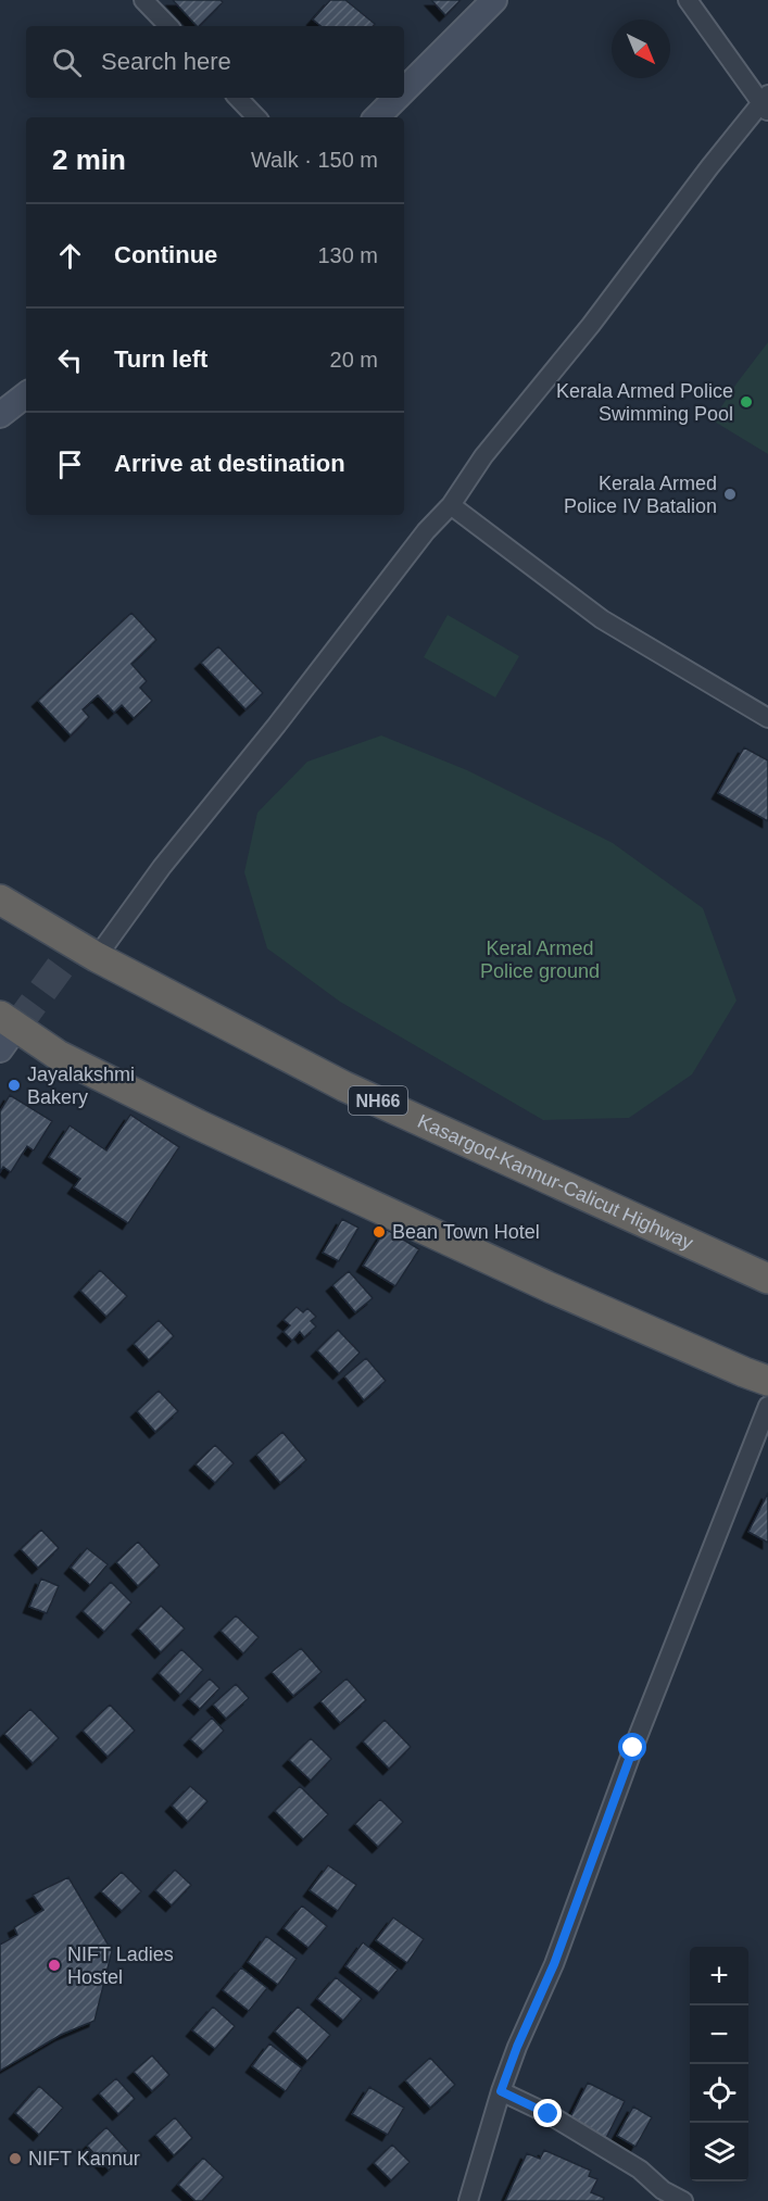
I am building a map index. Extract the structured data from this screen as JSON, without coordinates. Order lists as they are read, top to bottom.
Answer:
{
  "streets": {
    "highway": ["NH66", "Kasargod-Kannur-Calicut Highway"]
  },
  "parks": ["Keral Armed Police ground"],
  "places": [
    "Kerala Armed Police Swimming Pool",
    "Kerala Armed Police IV Batalion",
    "Jayalakshmi Bakery",
    "Bean Town Hotel",
    "NIFT Ladies Hostel",
    "NIFT Kannur"
  ],
  "north": "bottom right",
  "page": {
    "search": "Search here",
    "heading": ["2 min", "Walk · 150 m"],
    "list": [
      ["Continue", "130 m"],
      ["Turn left", "20 m"],
      "Arrive at destination"
    ],
    "map_buttons": ["+", "−"]
  }
}
